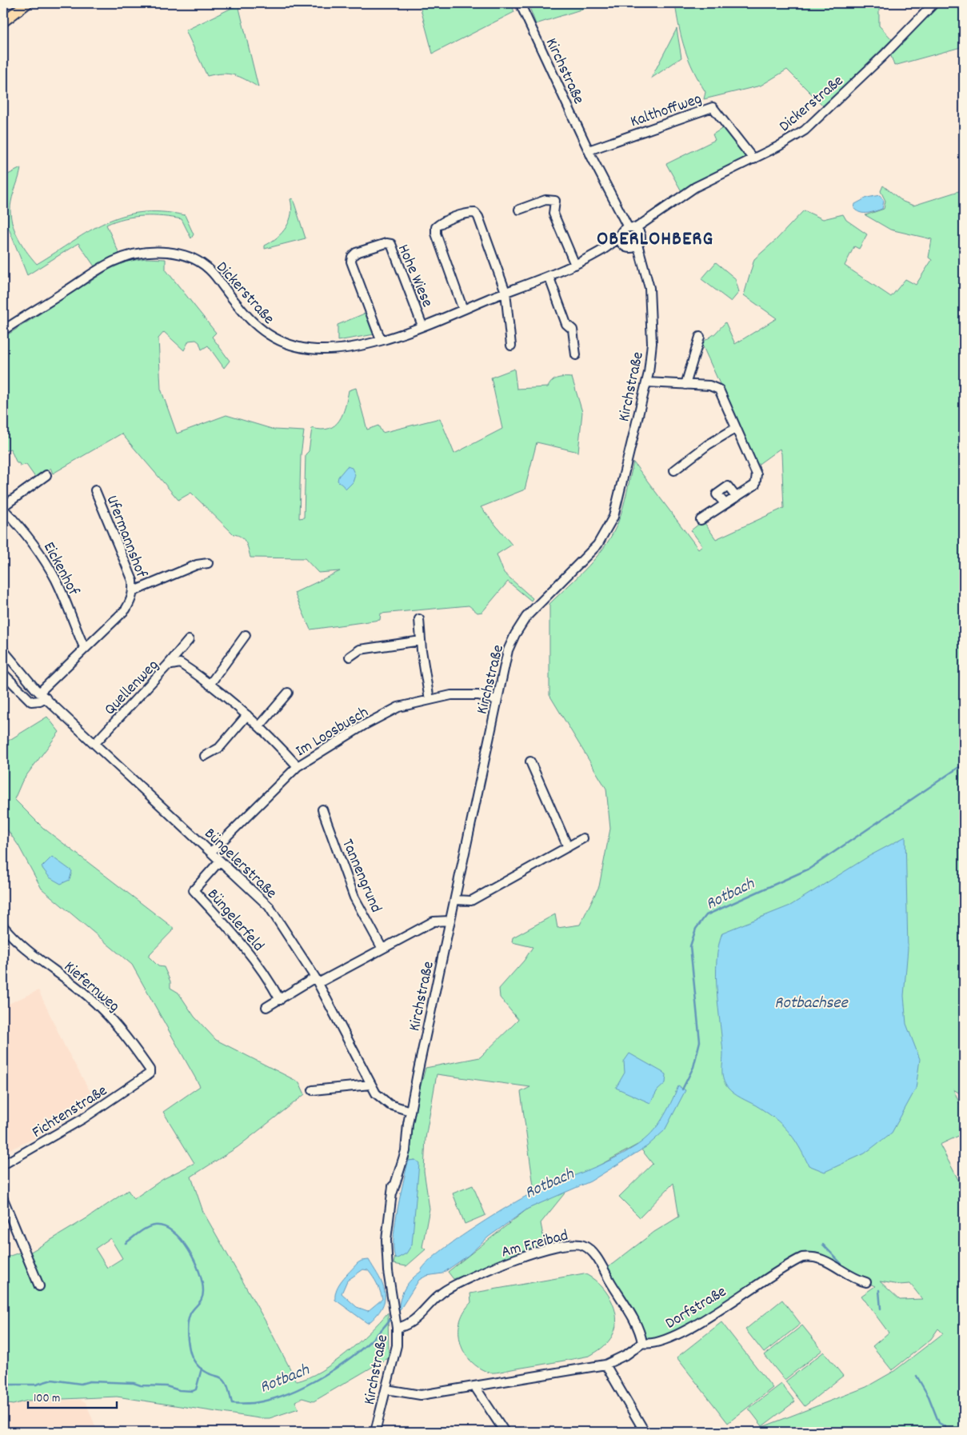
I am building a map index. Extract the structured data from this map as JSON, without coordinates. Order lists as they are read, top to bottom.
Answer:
{
  "streets": {
    "street": [
      "Kirchstraße",
      "Dickerstraße",
      "Kalthoffweg",
      "Hohe Wiese",
      "Ufermannshof",
      "Eickenhof",
      "Quellenweg",
      "Im Loosbusch",
      "Büngelerstraße",
      "Tannengrund",
      "Büngelerfeld",
      "Kiefernweg",
      "Fichtenstraße",
      "Am Freibad",
      "Dorfstraße"
    ]
  },
  "crossings": [
    ["Kirchstraße", "Dickerstraße"],
    ["Kirchstraße", "Kalthoffweg"],
    ["Kirchstraße", "Im Loosbusch"],
    ["Kirchstraße", "Büngelerstraße"],
    ["Kirchstraße", "Am Freibad"],
    ["Kirchstraße", "Dorfstraße"],
    ["Dickerstraße", "Kalthoffweg"],
    ["Dickerstraße", "Hohe Wiese"],
    ["Quellenweg", "Im Loosbusch"],
    ["Quellenweg", "Büngelerstraße"],
    ["Im Loosbusch", "Büngelerstraße"],
    ["Büngelerstraße", "Büngelerfeld"],
    ["Kiefernweg", "Fichtenstraße"],
    ["Am Freibad", "Dorfstraße"]
  ],
  "districts": ["OBERLOHBERG"],
  "water": ["Rotbach", "Rotbachsee"],
  "scale_bar": "100 m"
}
